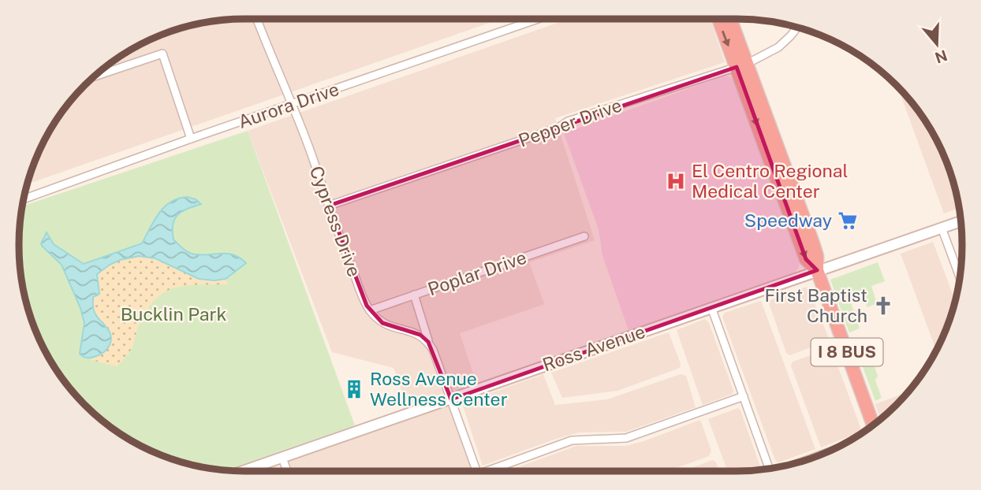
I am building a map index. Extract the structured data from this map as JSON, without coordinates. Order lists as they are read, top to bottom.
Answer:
{
  "streets": {
    "highway": ["I 8 BUS"],
    "street": [
      "Aurora Drive",
      "Pepper Drive",
      "Cypress Drive",
      "Poplar Drive",
      "Ross Avenue"
    ]
  },
  "crossings": [
    ["Aurora Drive", "Cypress Drive"],
    ["Pepper Drive", "Cypress Drive"],
    ["Pepper Drive", "I 8 BUS"],
    ["Cypress Drive", "Poplar Drive"],
    ["Ross Avenue", "I 8 BUS"]
  ],
  "parks": ["Bucklin Park"],
  "places": {
    "hospital": ["El Centro Regional Medical Center"],
    "supermarket": ["Speedway"],
    "church": ["First Baptist Church"],
    "building": ["Ross Avenue Wellness Center"]
  },
  "north": "bottom"
}
